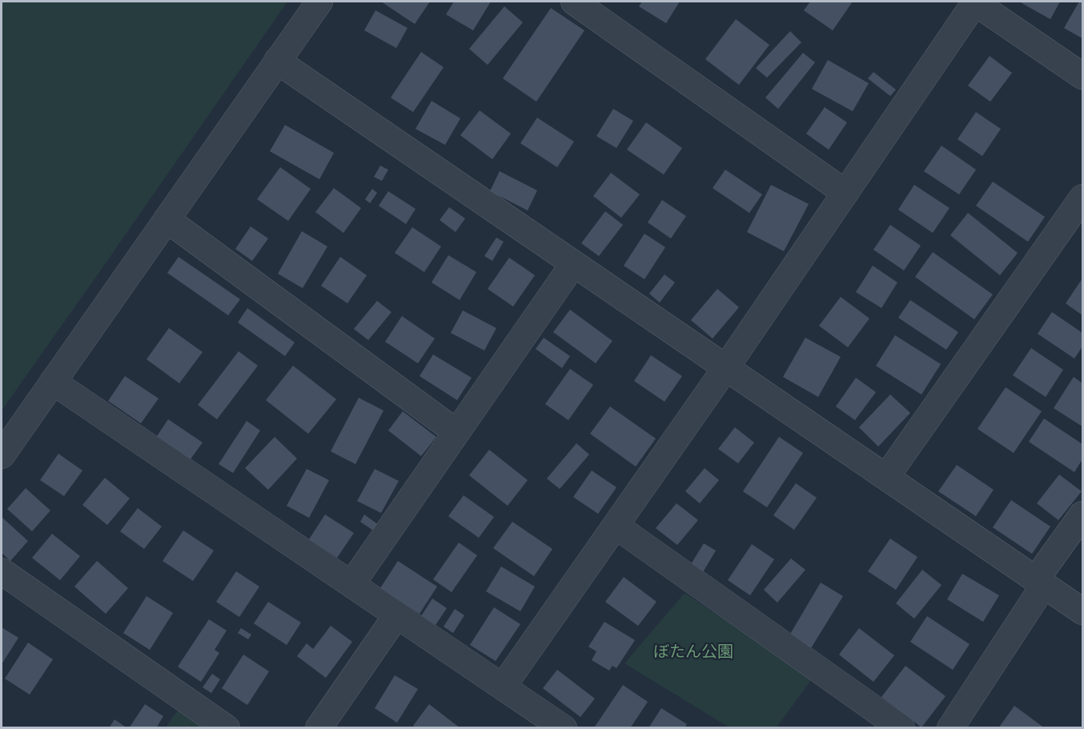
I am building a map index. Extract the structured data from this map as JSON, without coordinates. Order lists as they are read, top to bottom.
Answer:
{
  "parks": ["ぼたん公園"]
}
